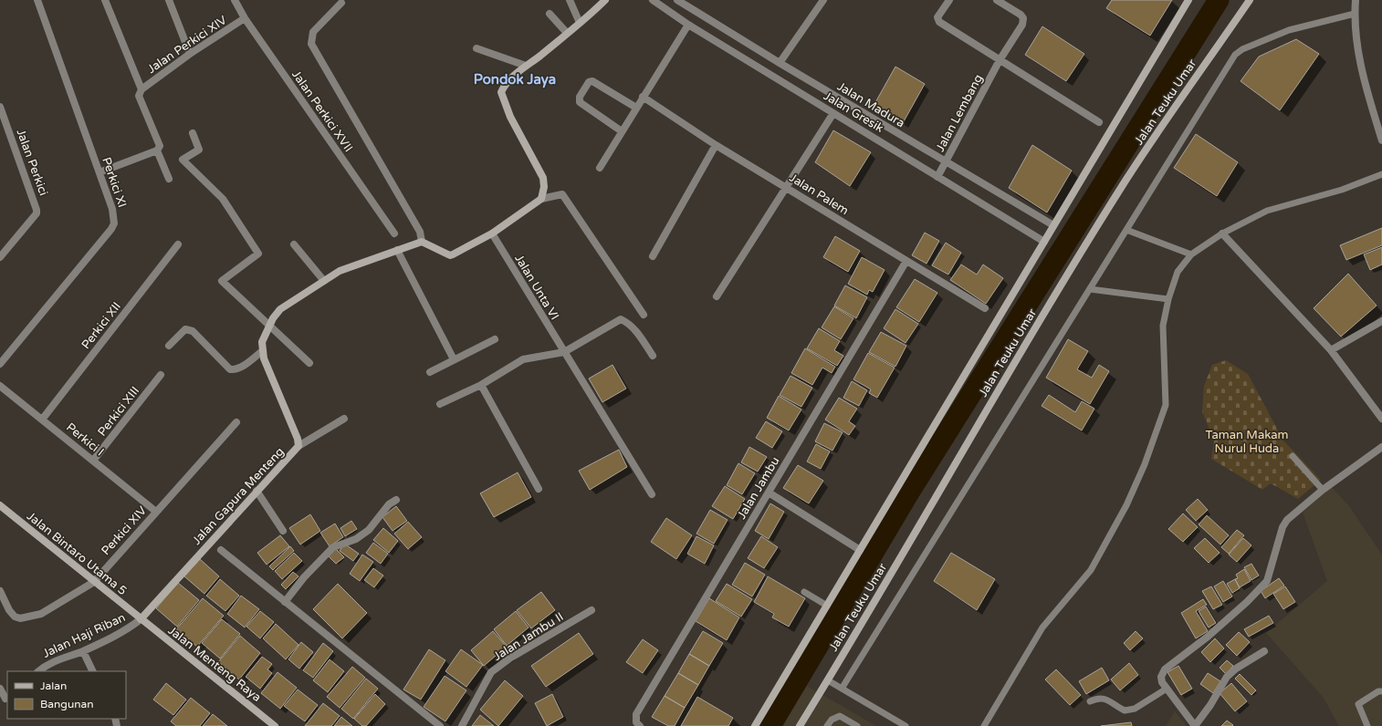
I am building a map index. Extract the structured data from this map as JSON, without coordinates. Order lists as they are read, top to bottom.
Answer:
{
  "streets": {
    "main road": [
      "Jalan Teuku Umar",
      "Jalan Gapura Menteng",
      "Jalan Bintaro Utama 5",
      "Jalan Menteng Raya"
    ],
    "street": [
      "Jalan Perkici XIV",
      "Jalan Madura",
      "Jalan Perkici XVII",
      "Jalan Gresik",
      "Jalan Lembang",
      "Jalan Perkici",
      "Perkici XI",
      "Jalan Palem",
      "Jalan Unta VI",
      "Perkici XII",
      "Perkici XIII",
      "Perkici I",
      "Jalan Jambu",
      "Perkici XIV",
      "Jalan Haji Riban",
      "Jalan Jambu II"
    ]
  },
  "crossings": [
    ["Jalan Perkici XIV", "Jalan Perkici XVII"],
    ["Jalan Madura", "Jalan Lembang"],
    ["Jalan Gresik", "Jalan Lembang"],
    ["Jalan Palem", "Jalan Jambu"],
    ["Perkici XII", "Perkici I"],
    ["Perkici XIII", "Perkici I"],
    ["Perkici I", "Perkici XIV"],
    ["Jalan Gapura Menteng", "Jalan Bintaro Utama 5"],
    ["Jalan Gapura Menteng", "Jalan Haji Riban"],
    ["Jalan Gapura Menteng", "Jalan Menteng Raya"],
    ["Perkici XIV", "Jalan Bintaro Utama 5"],
    ["Jalan Bintaro Utama 5", "Jalan Haji Riban"],
    ["Jalan Bintaro Utama 5", "Jalan Menteng Raya"],
    ["Jalan Haji Riban", "Jalan Menteng Raya"]
  ],
  "districts": ["Pondok Jaya"],
  "parks": ["Taman Makam Nurul Huda"],
  "legend": ["Jalan", "Bangunan"]
}
